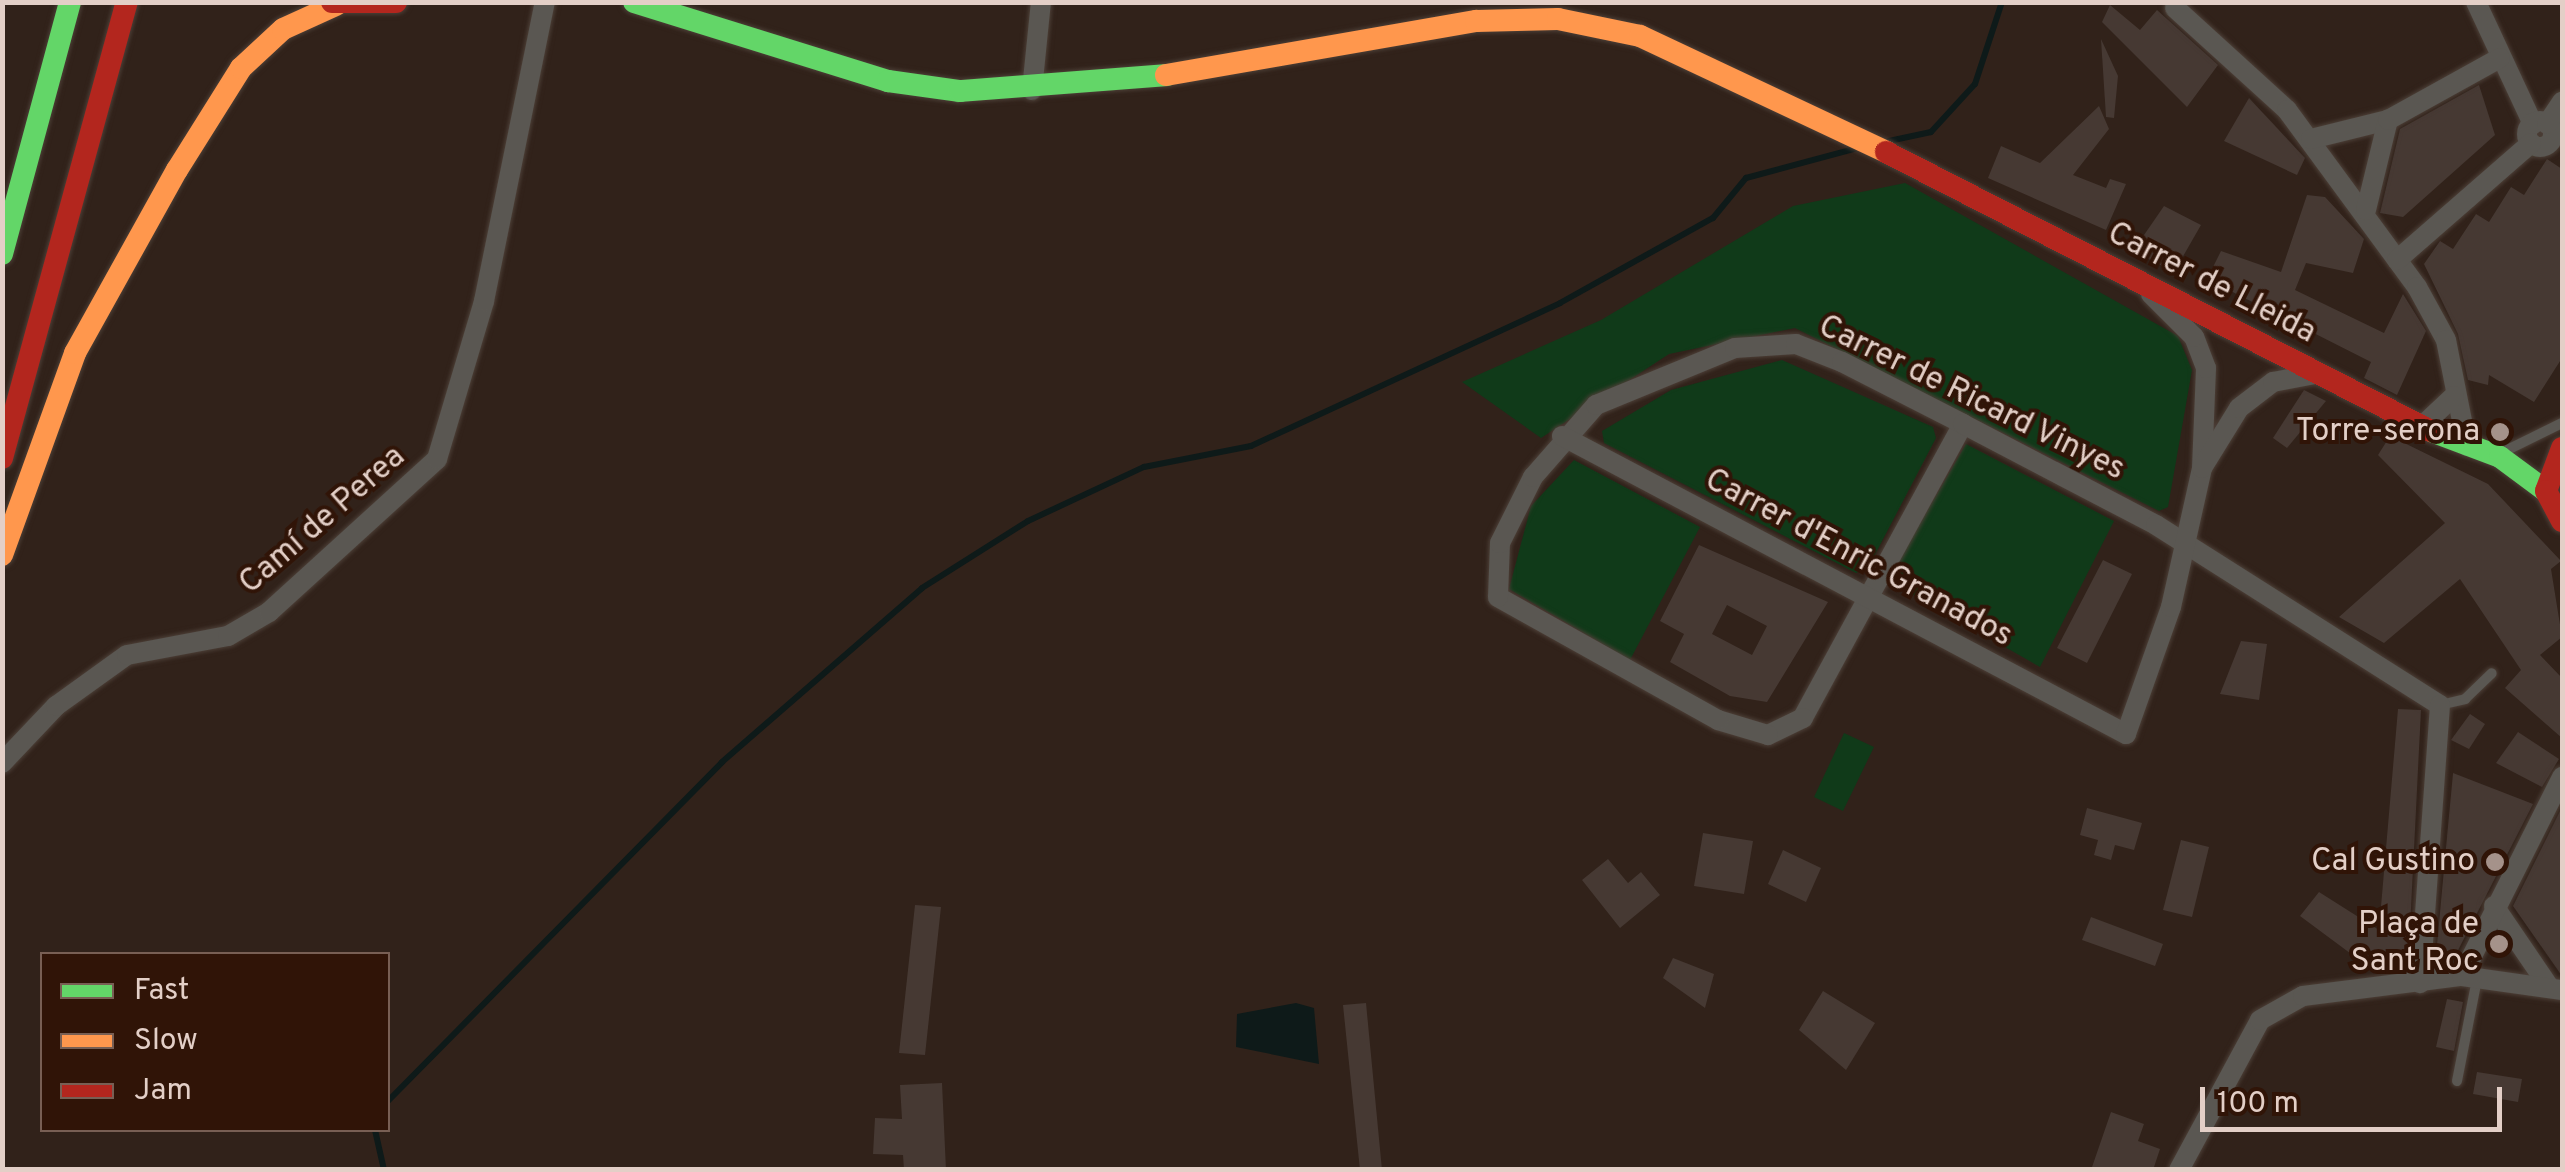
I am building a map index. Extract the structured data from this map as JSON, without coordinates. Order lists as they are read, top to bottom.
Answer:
{
  "streets": {
    "main road": ["Carrer de Lleida"],
    "street": ["Carrer de Ricard Vinyes", "Camí de Perea", "Carrer d'Enric Granados"]
  },
  "crossings": [
    ["Carrer de Ricard Vinyes", "Carrer d'Enric Granados"]
  ],
  "places": ["Torre-serona", "Cal Gustino", "Plaça de Sant Roc"],
  "legend": ["Fast", "Slow", "Jam"],
  "scale_bar": "100 m"
}
